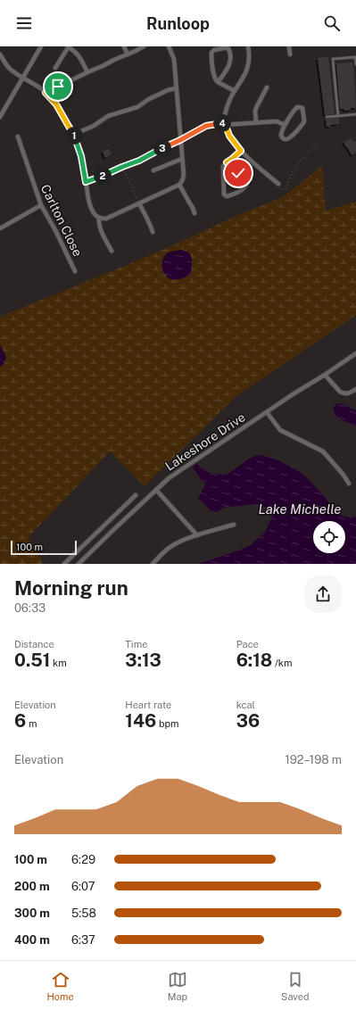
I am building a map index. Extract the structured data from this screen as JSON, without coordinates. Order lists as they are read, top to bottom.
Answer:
{
  "streets": {
    "street": ["Carlton Close", "Lakeshore Drive"]
  },
  "water": ["Lake Michelle"],
  "scale_bar": "100 m",
  "page": {
    "header": "Runloop",
    "pins": [
      "4",
      "1",
      "3",
      "2"
    ],
    "scale": "100 m",
    "heading": ["Morning run", "06:33"],
    "stats": [
      ["Distance", "0.51 km"],
      ["Time", "3:13"],
      ["Pace", "6:18 /km"],
      ["Elevation", "6 m"],
      ["Heart rate", "146 bpm"],
      ["kcal", "36"]
    ],
    "chart": ["Elevation", "192–198 m"],
    "list": [
      {
        "name": "100 m",
        "note": "6:29"
      },
      {
        "name": "200 m",
        "note": "6:07"
      },
      {
        "name": "300 m",
        "note": "5:58"
      },
      {
        "name": "400 m",
        "note": "6:37"
      }
    ],
    "tabs": ["Home", "Map", "Saved"]
  }
}
